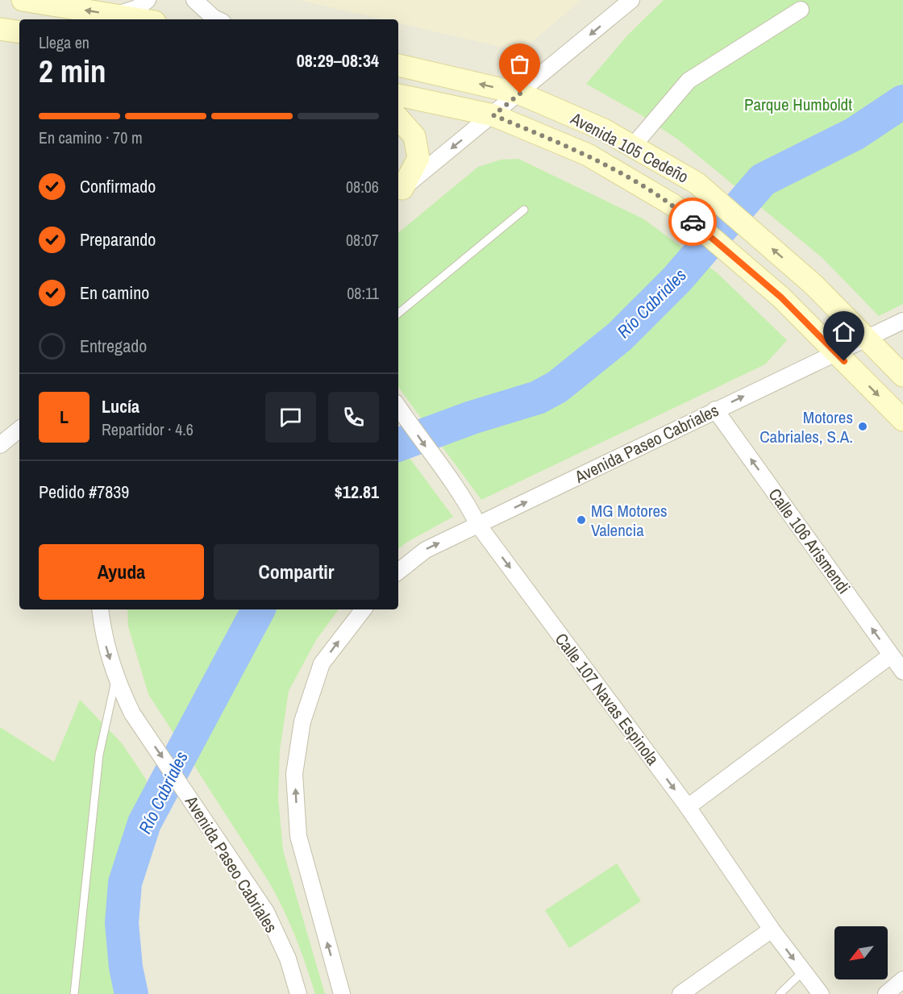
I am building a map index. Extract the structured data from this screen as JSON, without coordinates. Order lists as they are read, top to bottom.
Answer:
{
  "streets": {
    "main road": ["Avenida 105 Cedeño"],
    "street": ["Avenida Paseo Cabriales", "Calle 106 Arismendi", "Calle 107 Navas Espinola"]
  },
  "crossings": [
    ["Avenida 105 Cedeño", "Avenida Paseo Cabriales"],
    ["Avenida Paseo Cabriales", "Calle 106 Arismendi"],
    ["Avenida Paseo Cabriales", "Calle 107 Navas Espinola"]
  ],
  "one_way": ["Calle 106 Arismendi", "Calle 107 Navas Espinola"],
  "water": ["Río Cabriales"],
  "parks": ["Parque Humboldt"],
  "places": ["Motores Cabriales, S.A.", "MG Motores Valencia"],
  "north": "bottom left",
  "page": {
    "heading": ["2 min", "Llega en", "08:29–08:34"],
    "panel": [
      "Lucía",
      "Repartidor · 4.6",
      "Pedido #7839",
      "$12.81"
    ],
    "bar": "En camino · 70 m",
    "list": [
      ["Confirmado", "08:06"],
      ["Preparando", "08:07"],
      ["En camino", "08:11"],
      "Entregado"
    ],
    "round": "L",
    "buttons": ["Ayuda", "Compartir"]
  }
}
